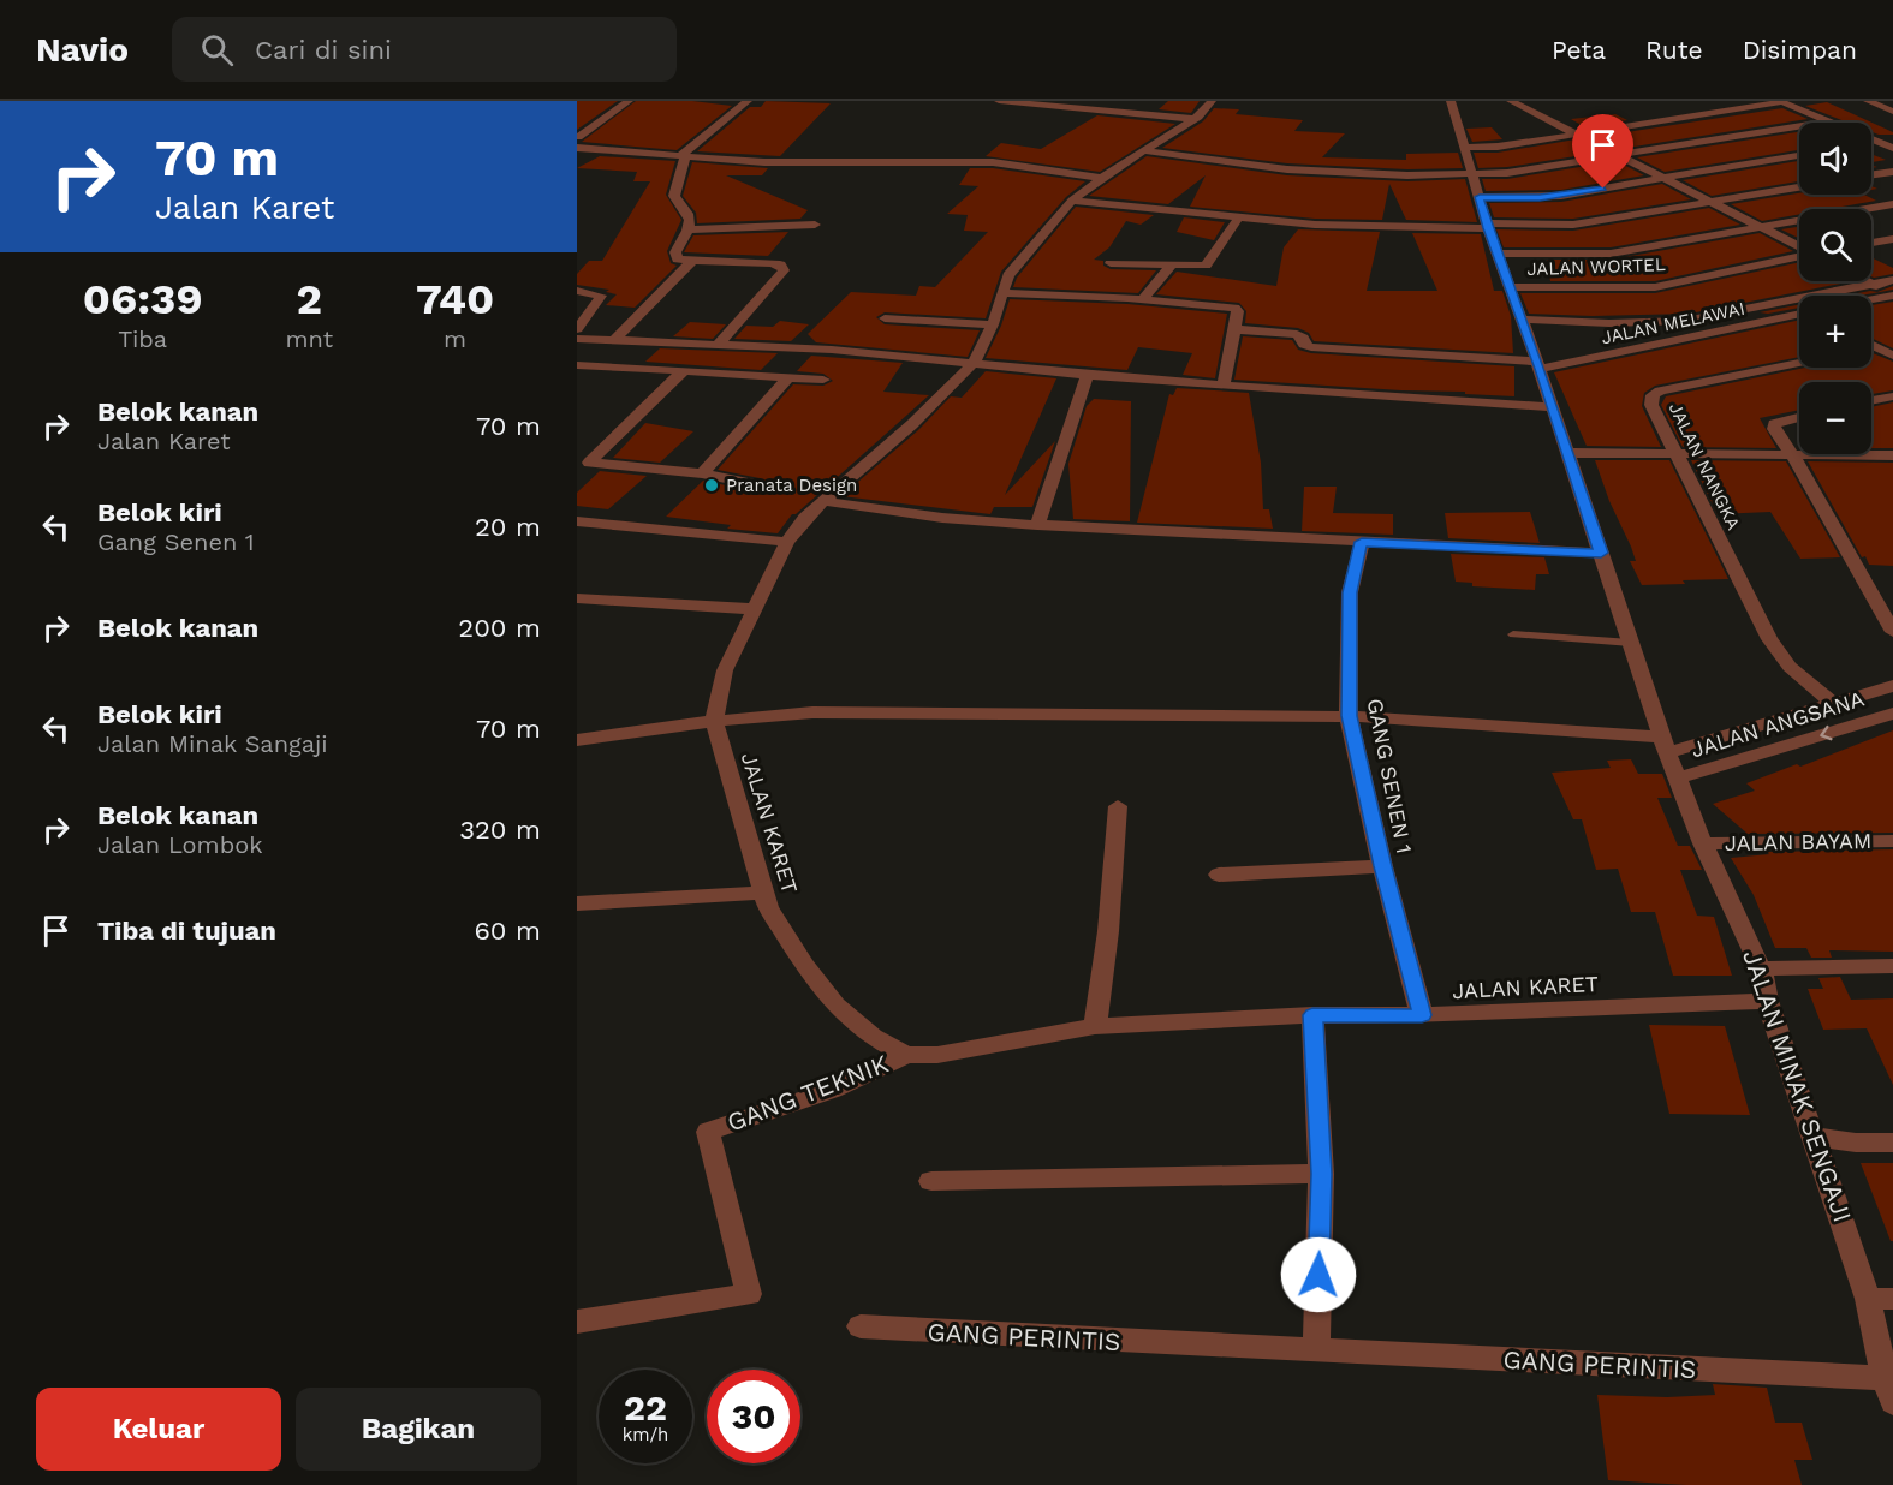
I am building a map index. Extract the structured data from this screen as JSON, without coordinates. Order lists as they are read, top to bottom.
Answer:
{
  "streets": {
    "street": [
      "JALAN WORTEL",
      "JALAN MELAWAI",
      "JALAN NANGKA",
      "JALAN ANGSANA",
      "GANG SENEN 1",
      "JALAN KARET",
      "JALAN BAYAM",
      "JALAN MINAK SENGAJI",
      "GANG TEKNIK",
      "GANG PERINTIS"
    ]
  },
  "crossings": [
    ["JALAN WORTEL", "JALAN MINAK SENGAJI"],
    ["JALAN MELAWAI", "JALAN MINAK SENGAJI"],
    ["JALAN ANGSANA", "JALAN MINAK SENGAJI"],
    ["GANG SENEN 1", "JALAN KARET"],
    ["JALAN KARET", "JALAN MINAK SENGAJI"],
    ["JALAN KARET", "GANG TEKNIK"],
    ["JALAN BAYAM", "JALAN MINAK SENGAJI"],
    ["JALAN MINAK SENGAJI", "GANG PERINTIS"]
  ],
  "places": ["Pranata Design"],
  "page": {
    "header": "Navio",
    "search": "Cari di sini",
    "nav": ["Peta", "Rute", "Disimpan"],
    "turn": ["70 m", "Jalan Karet"],
    "map_buttons": ["+", "−"],
    "eta": [
      "06:39",
      "Tiba",
      "2",
      "mnt",
      "740",
      "m"
    ],
    "list": [
      {
        "name": "Belok kanan",
        "note": "Jalan Karet",
        "value": "70 m"
      },
      {
        "name": "Belok kiri",
        "note": "Gang Senen 1",
        "value": "20 m"
      },
      {
        "name": "Belok kanan",
        "value": "200 m"
      },
      {
        "name": "Belok kiri",
        "note": "Jalan Minak Sangaji",
        "value": "70 m"
      },
      {
        "name": "Belok kanan",
        "note": "Jalan Lombok",
        "value": "320 m"
      },
      {
        "name": "Tiba di tujuan",
        "value": "60 m"
      }
    ],
    "speed": "22 km/h",
    "limit": "30",
    "buttons": ["Keluar", "Bagikan"]
  }
}
